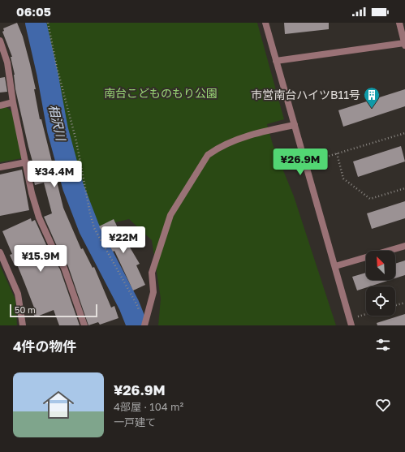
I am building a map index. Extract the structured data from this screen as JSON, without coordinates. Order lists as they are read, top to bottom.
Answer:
{
  "water": ["相沢川"],
  "parks": ["南台こどものもり公園"],
  "places": {
    "building": ["市営南台ハイツB11号"]
  },
  "scale_bar": "50 m",
  "north": "top left",
  "page": {
    "status": "06:05",
    "price": [
      "¥26.9M",
      "¥34.4M",
      "¥22M",
      "¥15.9M"
    ],
    "scale": "50 m",
    "heading": "4件の物件",
    "list": [
      {
        "name": "¥26.9M",
        "note": "4部屋 · 104 m² · 一戸建て"
      }
    ]
  }
}
